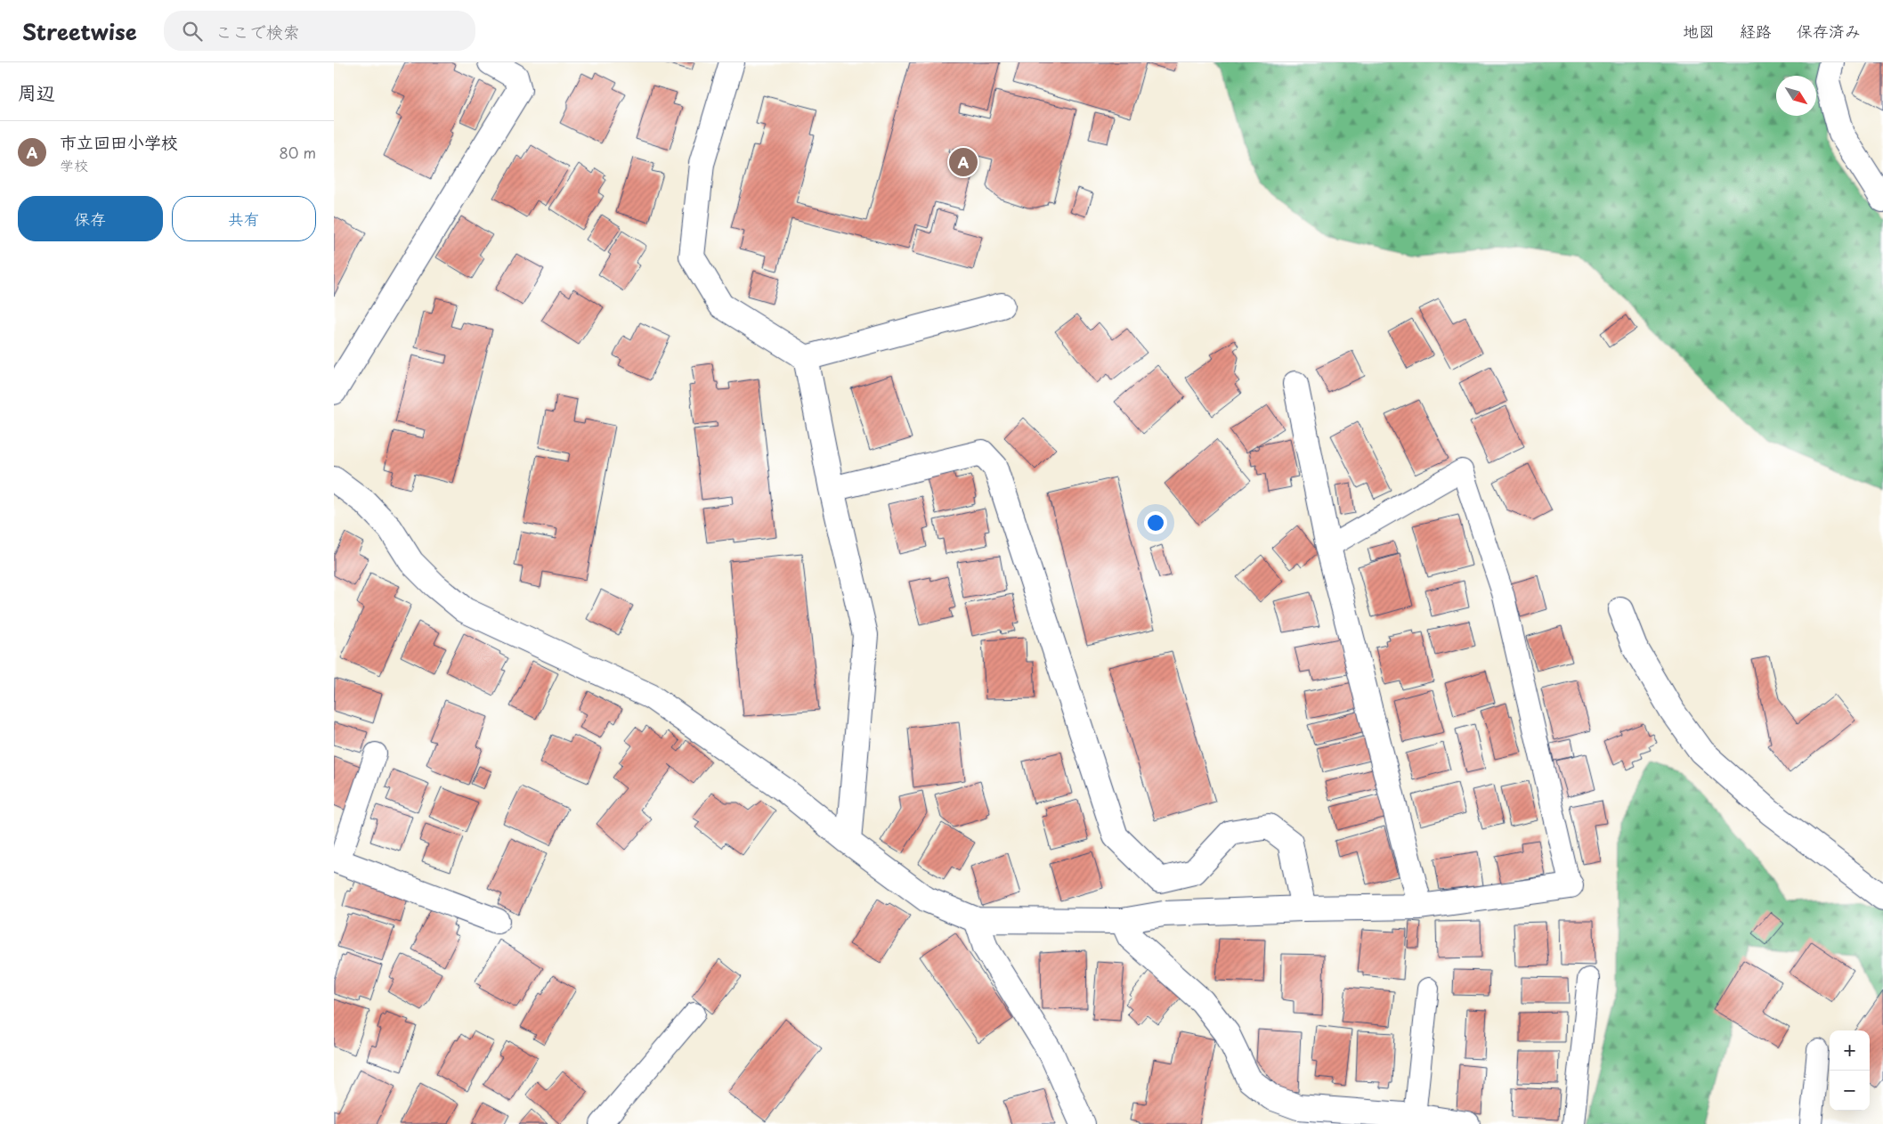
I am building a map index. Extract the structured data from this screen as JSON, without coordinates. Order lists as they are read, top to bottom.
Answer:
{
  "north": "bottom right",
  "page": {
    "header": "Streetwise",
    "search": "ここで検索",
    "nav": ["地図", "経路", "保存済み"],
    "heading": "周辺",
    "list": [
      {
        "mark": "A",
        "name": "市立回田小学校",
        "note": "学校",
        "value": "80 m"
      }
    ],
    "pins": "A",
    "buttons": ["保存", "共有"],
    "map_buttons": ["+", "−"]
  }
}
